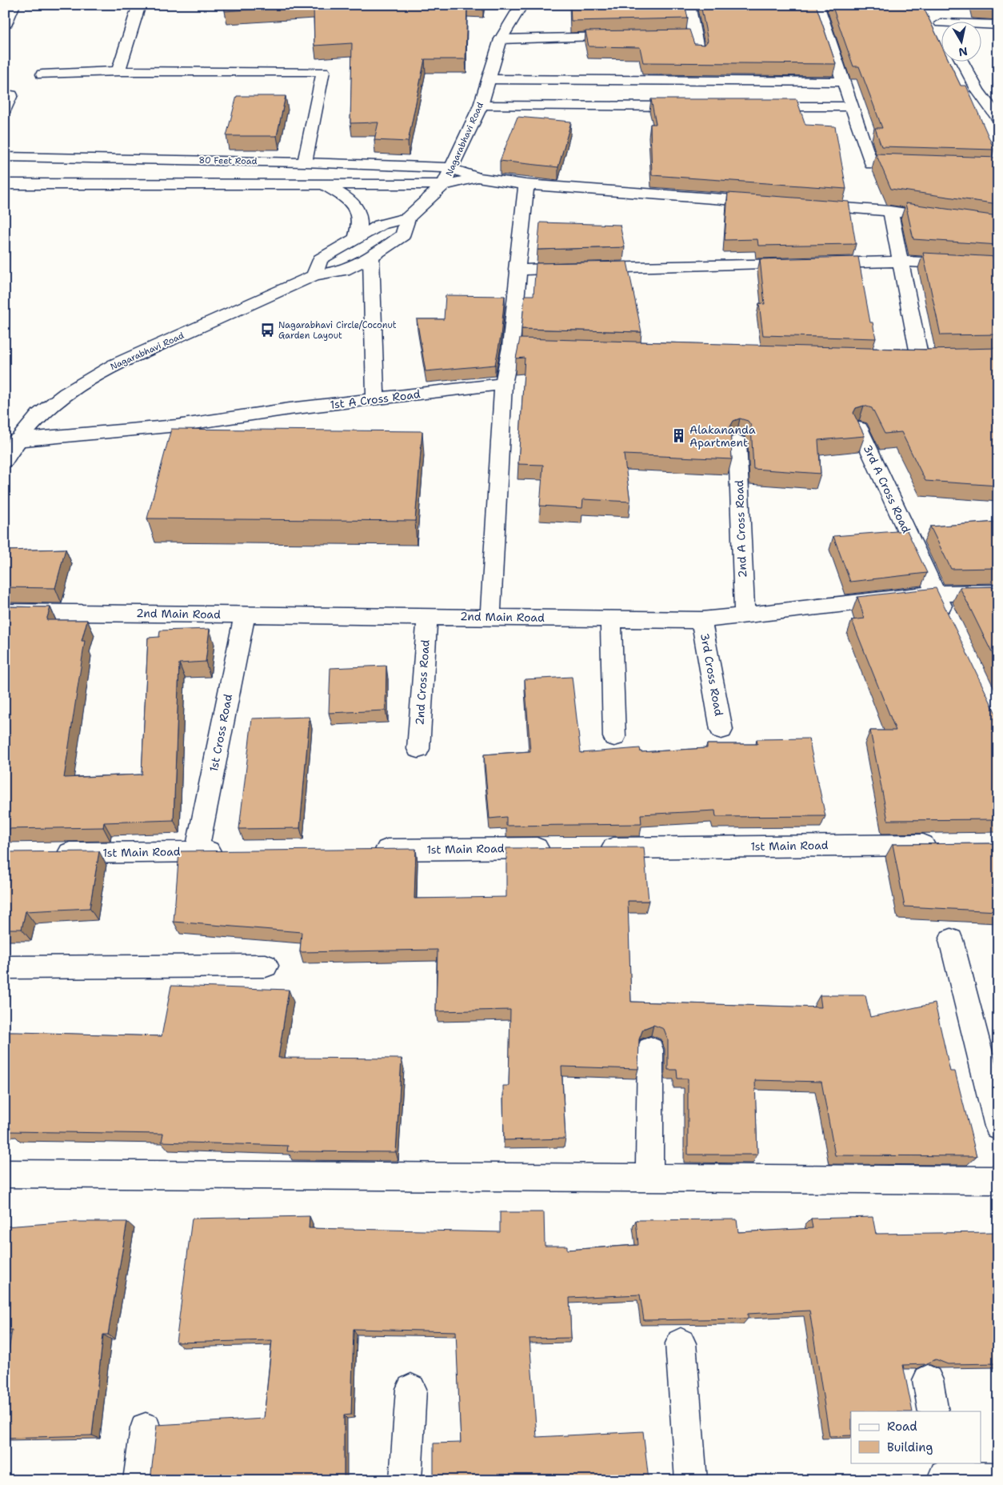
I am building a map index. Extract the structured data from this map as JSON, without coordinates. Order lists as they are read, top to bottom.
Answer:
{
  "streets": {
    "street": [
      "Nagarabhavi Road",
      "80 Feet Road",
      "1st A Cross Road",
      "3rd A Cross Road",
      "2nd A Cross Road",
      "2nd Main Road",
      "3rd Cross Road",
      "2nd Cross Road",
      "1st Cross Road",
      "1st Main Road"
    ]
  },
  "crossings": [
    ["Nagarabhavi Road", "80 Feet Road"],
    ["Nagarabhavi Road", "1st A Cross Road"],
    ["3rd A Cross Road", "2nd Main Road"],
    ["2nd A Cross Road", "2nd Main Road"],
    ["2nd Main Road", "3rd Cross Road"],
    ["2nd Main Road", "2nd Cross Road"],
    ["2nd Main Road", "1st Cross Road"],
    ["1st Cross Road", "1st Main Road"]
  ],
  "places": {
    "bus stop": ["Nagarabhavi Circle/Coconut Garden Layout"],
    "building": ["Alakananda Apartment"]
  },
  "legend": ["Road", "Building"],
  "north": "bottom"
}
